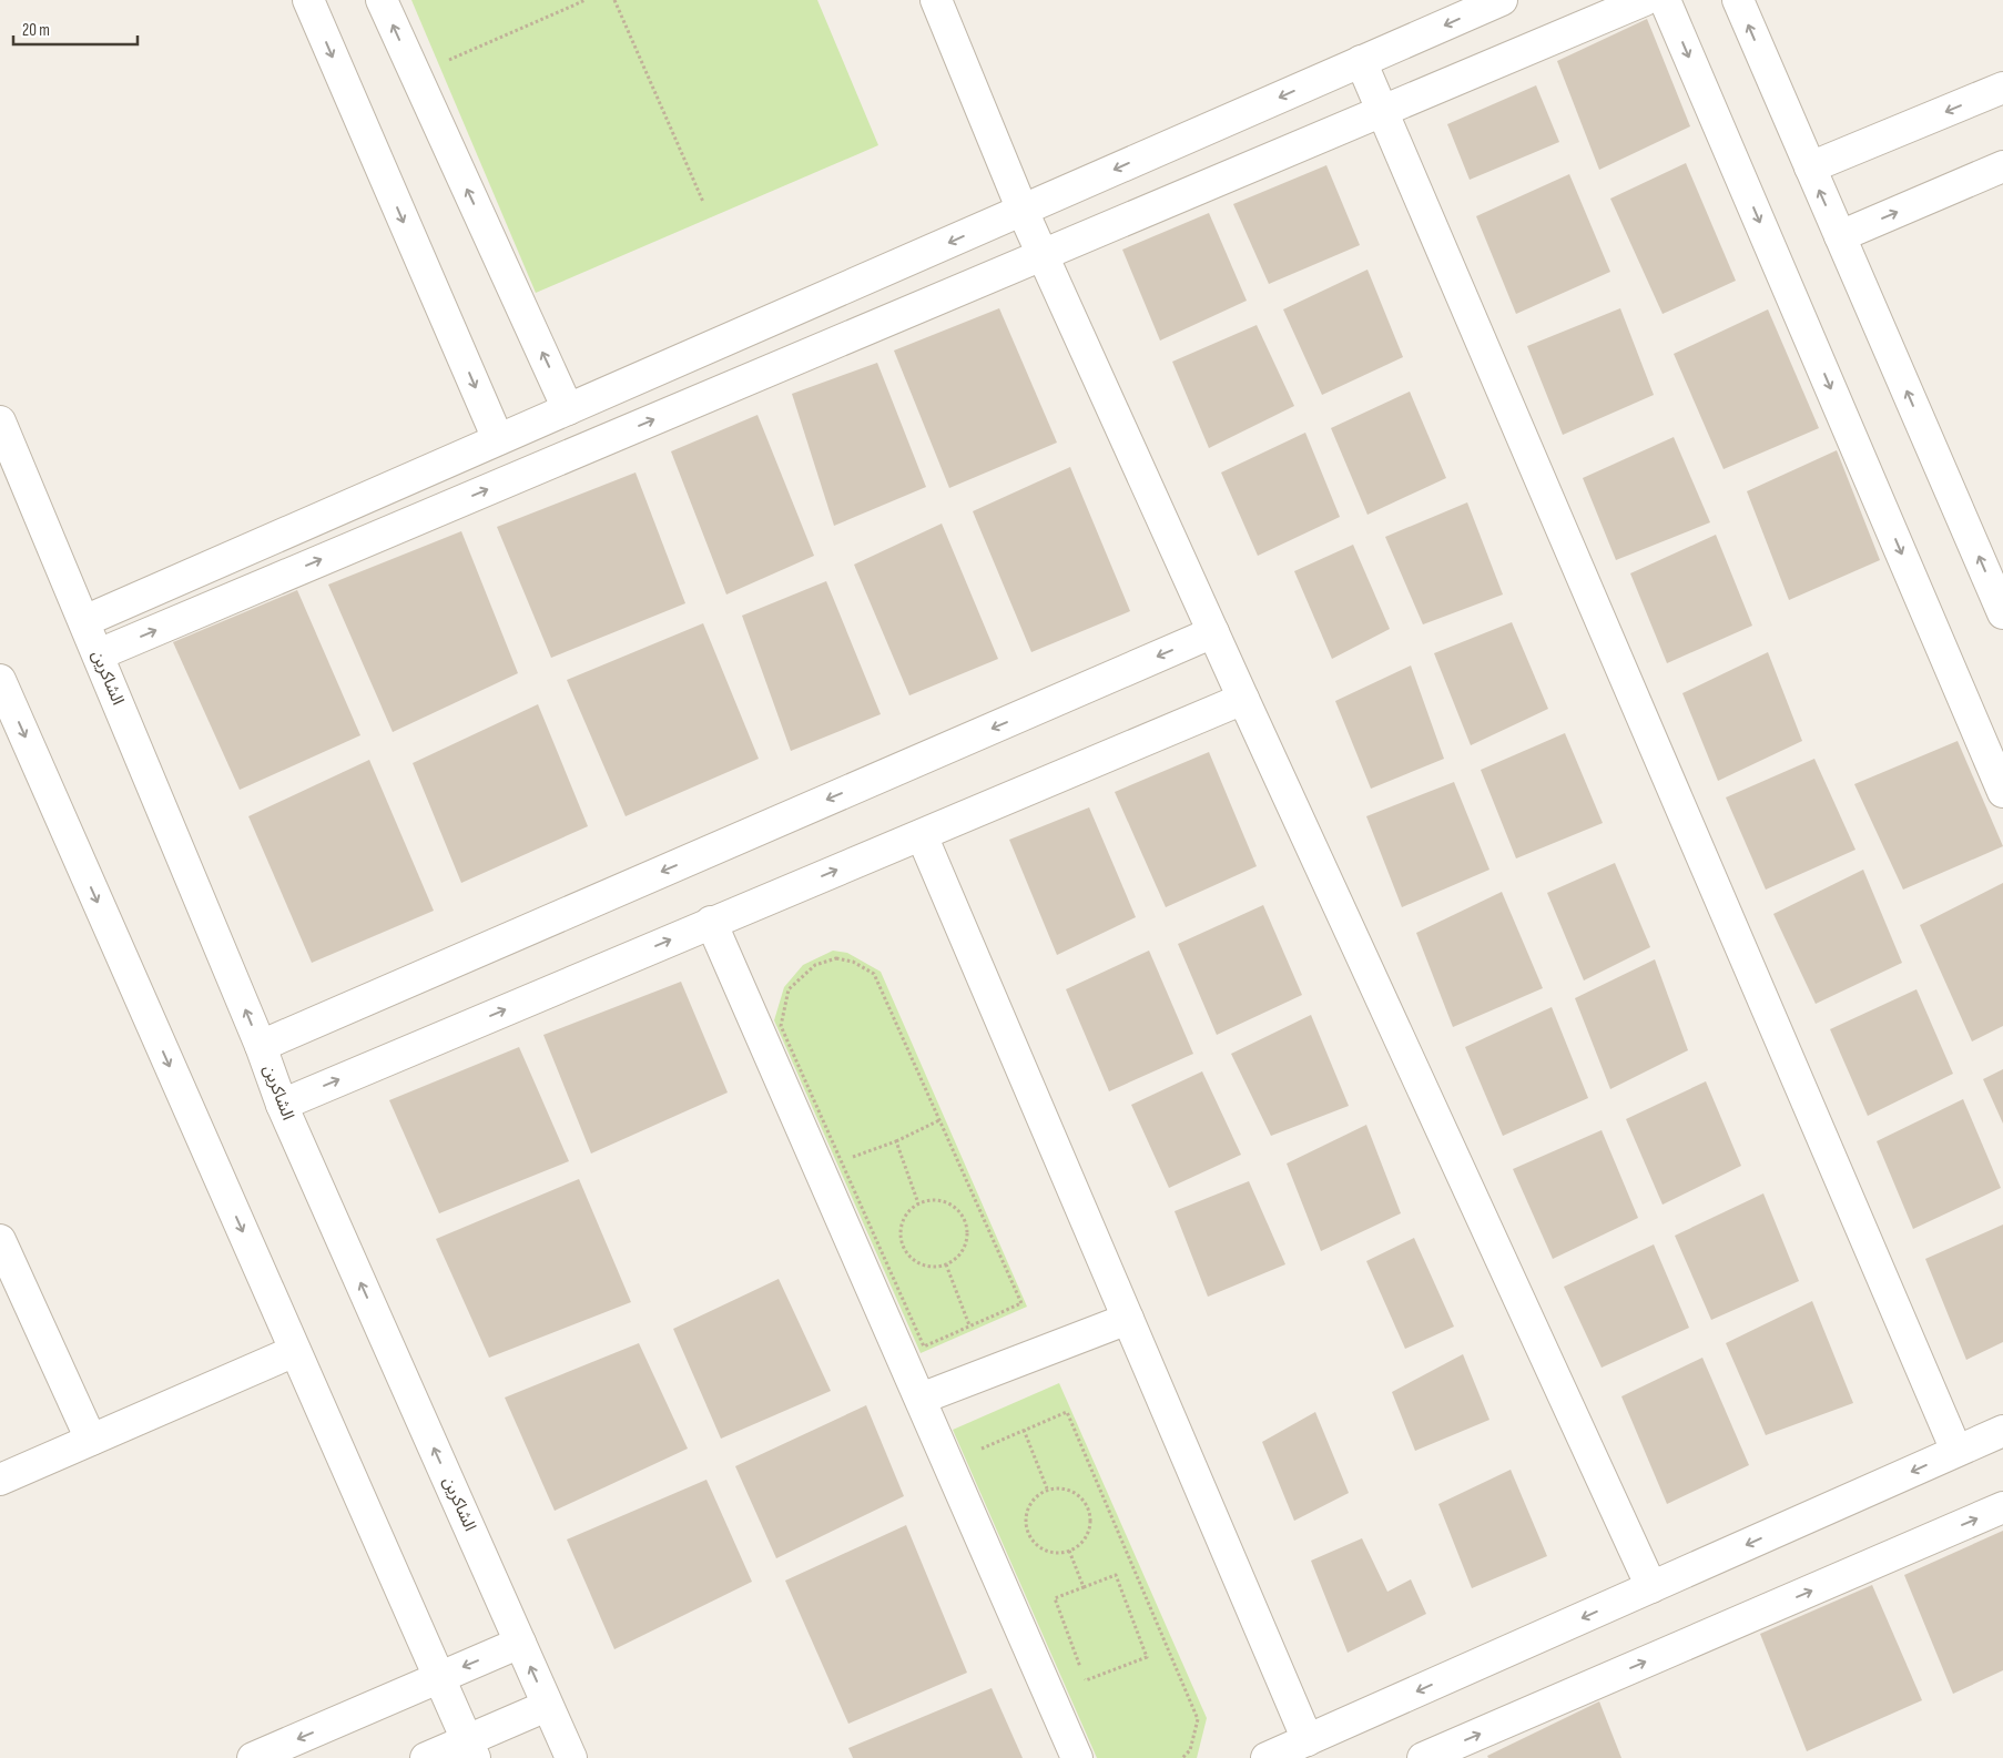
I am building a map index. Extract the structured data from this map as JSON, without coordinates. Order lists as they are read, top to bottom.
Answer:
{
  "streets": {
    "street": ["الشاكرين"]
  },
  "scale_bar": "20 m"
}
